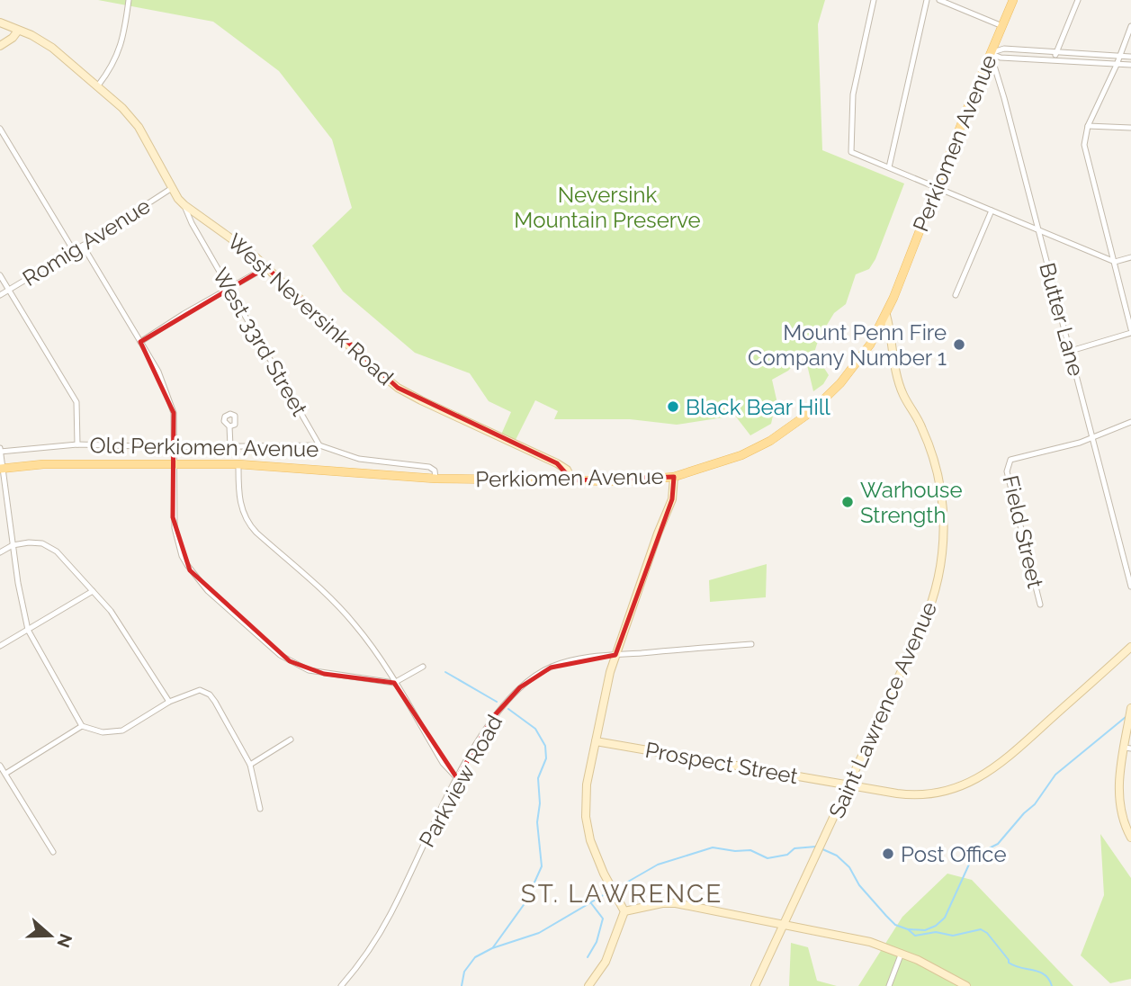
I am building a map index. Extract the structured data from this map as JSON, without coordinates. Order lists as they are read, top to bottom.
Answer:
{
  "streets": {
    "main road": ["Perkiomen Avenue"],
    "street": [
      "Romig Avenue",
      "West Neversink Road",
      "Butter Lane",
      "West 33rd Street",
      "Old Perkiomen Avenue",
      "Field Street",
      "Saint Lawrence Avenue",
      "Prospect Street",
      "Parkview Road"
    ]
  },
  "crossings": [
    ["Perkiomen Avenue", "West Neversink Road"],
    ["Perkiomen Avenue", "Butter Lane"],
    ["Perkiomen Avenue", "Old Perkiomen Avenue"],
    ["Perkiomen Avenue", "Saint Lawrence Avenue"],
    ["Romig Avenue", "West Neversink Road"],
    ["West Neversink Road", "West 33rd Street"],
    ["Butter Lane", "Field Street"],
    ["West 33rd Street", "Old Perkiomen Avenue"],
    ["Saint Lawrence Avenue", "Prospect Street"]
  ],
  "districts": ["ST. LAWRENCE"],
  "parks": ["Neversink Mountain Preserve"],
  "places": [
    "Mount Penn Fire Company Number 1",
    "Black Bear Hill",
    "Warhouse Strength",
    "Post Office"
  ],
  "north": "right"
}
